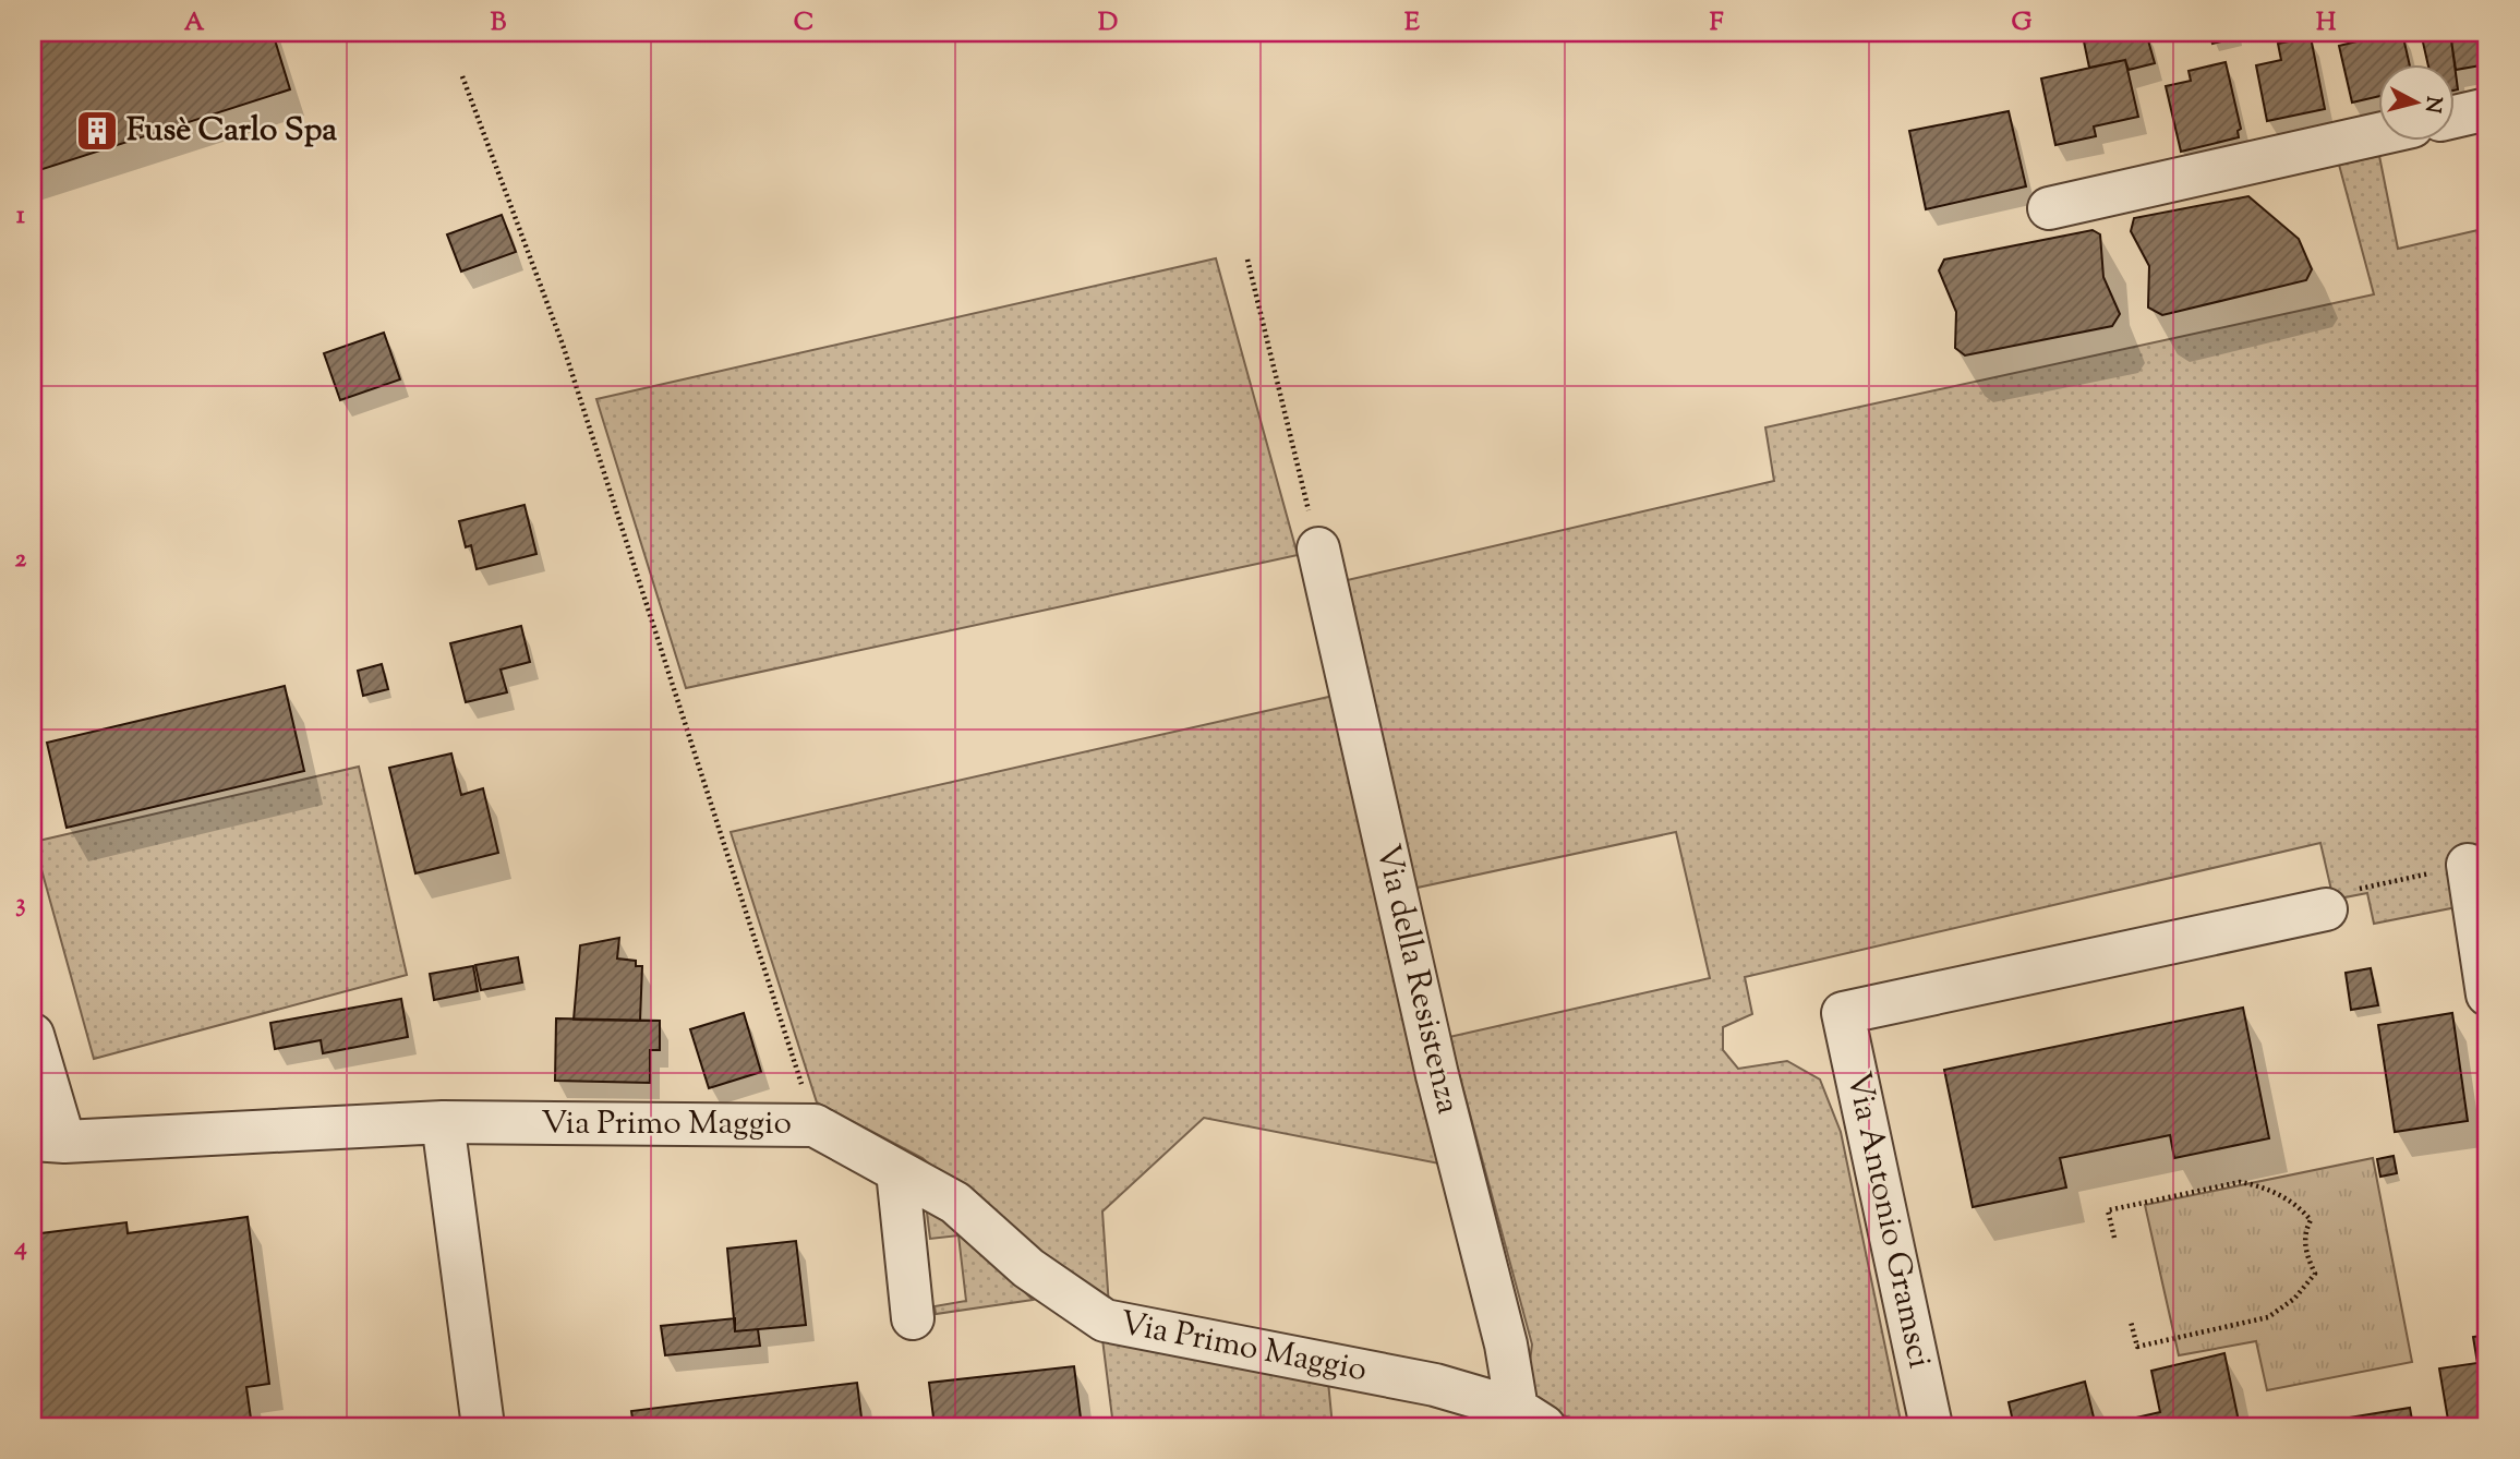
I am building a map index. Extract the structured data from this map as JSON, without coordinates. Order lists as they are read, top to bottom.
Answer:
{
  "streets": {
    "street": ["Via della Resistenza", "Via Primo Maggio", "Via Antonio Gramsci"]
  },
  "crossings": [
    ["Via della Resistenza", "Via Primo Maggio"]
  ],
  "places": {
    "building": ["Fusè Carlo Spa"]
  },
  "north": "right",
  "grid": {
    "columns": [
      "A",
      "B",
      "C",
      "D",
      "E",
      "F",
      "G",
      "H"
    ],
    "rows": [
      "1",
      "2",
      "3",
      "4"
    ]
  }
}
